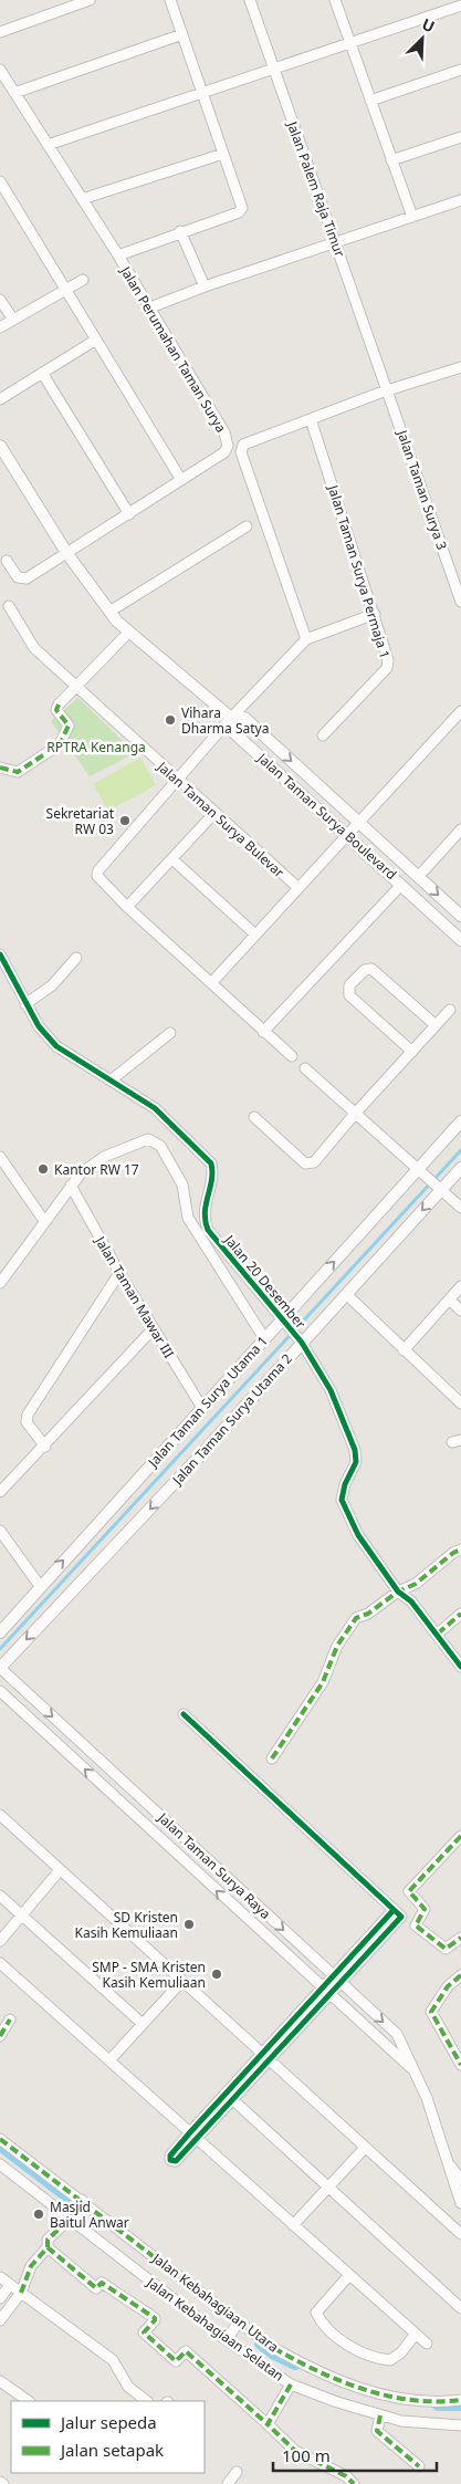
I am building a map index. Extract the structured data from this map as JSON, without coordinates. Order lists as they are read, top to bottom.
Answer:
{
  "streets": {
    "street": [
      "Jalan Palem Raja Timur",
      "Jalan Perumahan Taman Surya",
      "Jalan Taman Surya 3",
      "Jalan Taman Surya Permaja 1",
      "Jalan Taman Surya Boulevard",
      "Jalan Taman Surya Bulevar",
      "Jalan 20 Desember",
      "Jalan Taman Mawar III",
      "Jalan Taman Surya Utama 1",
      "Jalan Taman Surya Utama 2",
      "Jalan Taman Surya Raya",
      "Jalan Kebahagiaan Utara",
      "Jalan Kebahagiaan Selatan"
    ]
  },
  "crossings": [
    ["Jalan Palem Raja Timur", "Jalan Taman Surya 3"],
    ["Jalan 20 Desember", "Jalan Taman Surya Utama 1"],
    ["Jalan 20 Desember", "Jalan Taman Surya Utama 2"],
    ["Jalan Taman Mawar III", "Jalan Taman Surya Utama 1"],
    ["Jalan Taman Surya Utama 2", "Jalan Taman Surya Raya"]
  ],
  "one_way": ["Jalan Taman Surya Utama 2"],
  "parks": ["RPTRA Kenanga"],
  "places": [
    "Vihara Dharma Satya",
    "Sekretariat RW 03",
    "Kantor RW 17",
    "SD Kristen Kasih Kemuliaan",
    "SMP - SMA Kristen Kasih Kemuliaan",
    "Masjid Baitul Anwar"
  ],
  "legend": ["Jalur sepeda", "Jalan setapak"],
  "scale_bar": "100 m",
  "north": "top right"
}
